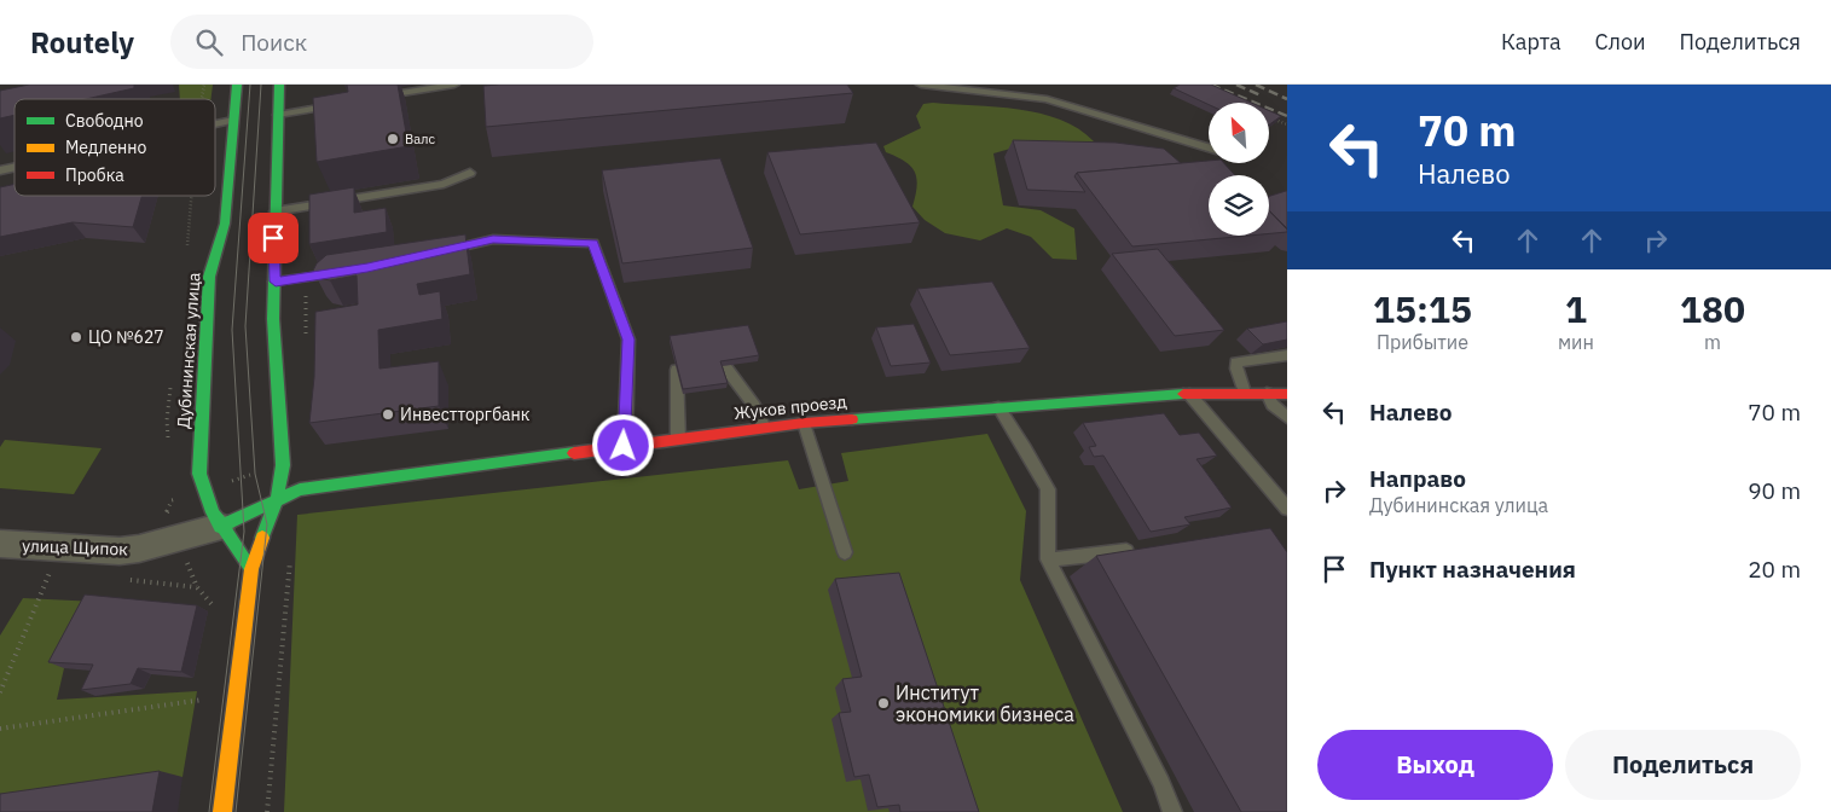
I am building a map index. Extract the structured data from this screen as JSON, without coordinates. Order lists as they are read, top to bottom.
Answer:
{
  "streets": {
    "main road": ["Дубининская улица", "Жуков проезд"],
    "street": ["улица Щипок"]
  },
  "crossings": [
    ["Дубининская улица", "Жуков проезд"],
    ["Дубининская улица", "улица Щипок"],
    ["Жуков проезд", "улица Щипок"]
  ],
  "places": [
    "Валс",
    "ЦО №627",
    "Инвестторгбанк",
    "Институт экономики бизнеса"
  ],
  "legend": ["Свободно", "Медленно", "Пробка"],
  "north": "top left",
  "page": {
    "header": "Routely",
    "search": "Поиск",
    "nav": ["Карта", "Слои", "Поделиться"],
    "turn": ["70 m", "Налево"],
    "eta": [
      "15:15",
      "Прибытие",
      "1",
      "мин",
      "180",
      "m"
    ],
    "list": [
      {
        "name": "Налево",
        "value": "70 m"
      },
      {
        "name": "Направо",
        "note": "Дубининская улица",
        "value": "90 m"
      },
      {
        "name": "Пункт назначения",
        "value": "20 m"
      }
    ],
    "buttons": ["Выход", "Поделиться"]
  }
}
